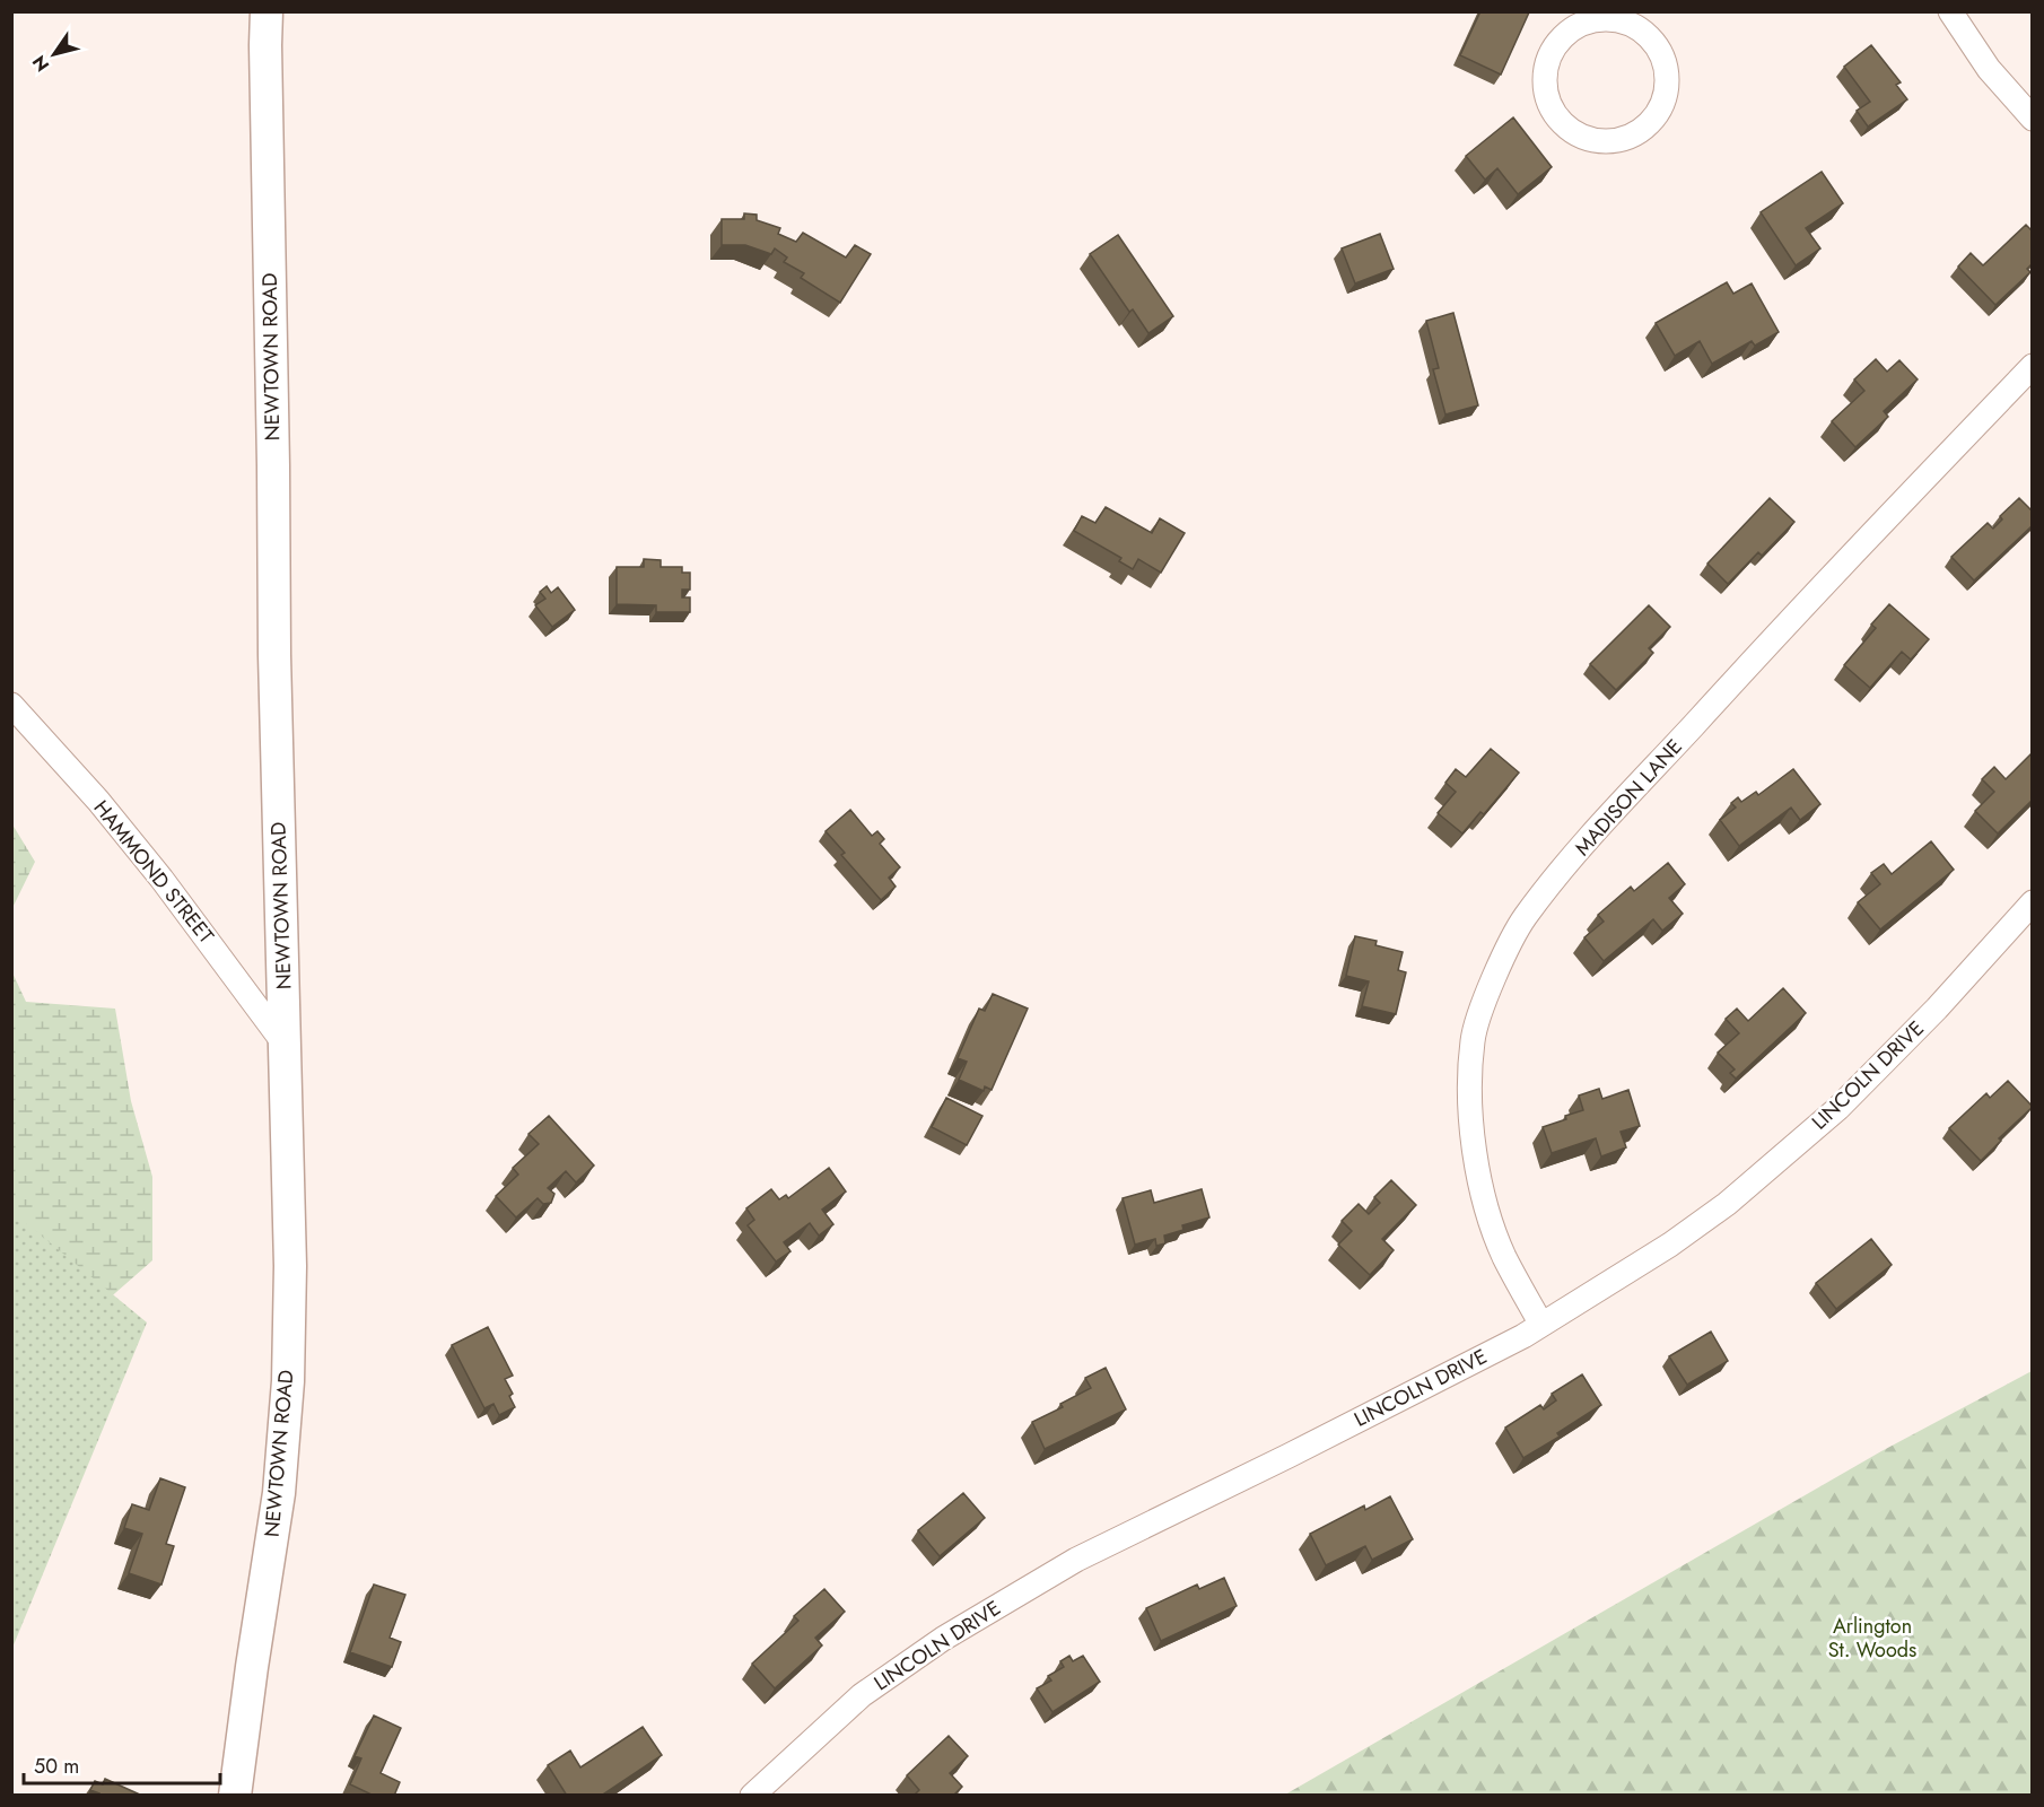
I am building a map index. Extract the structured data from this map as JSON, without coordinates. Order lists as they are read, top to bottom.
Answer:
{
  "streets": {
    "street": [
      "NEWTOWN ROAD",
      "MADISON LANE",
      "HAMMOND STREET",
      "LINCOLN DRIVE"
    ]
  },
  "crossings": [
    ["NEWTOWN ROAD", "HAMMOND STREET"],
    ["MADISON LANE", "LINCOLN DRIVE"]
  ],
  "parks": ["Arlington St. Woods"],
  "scale_bar": "50 m",
  "north": "bottom left"
}
